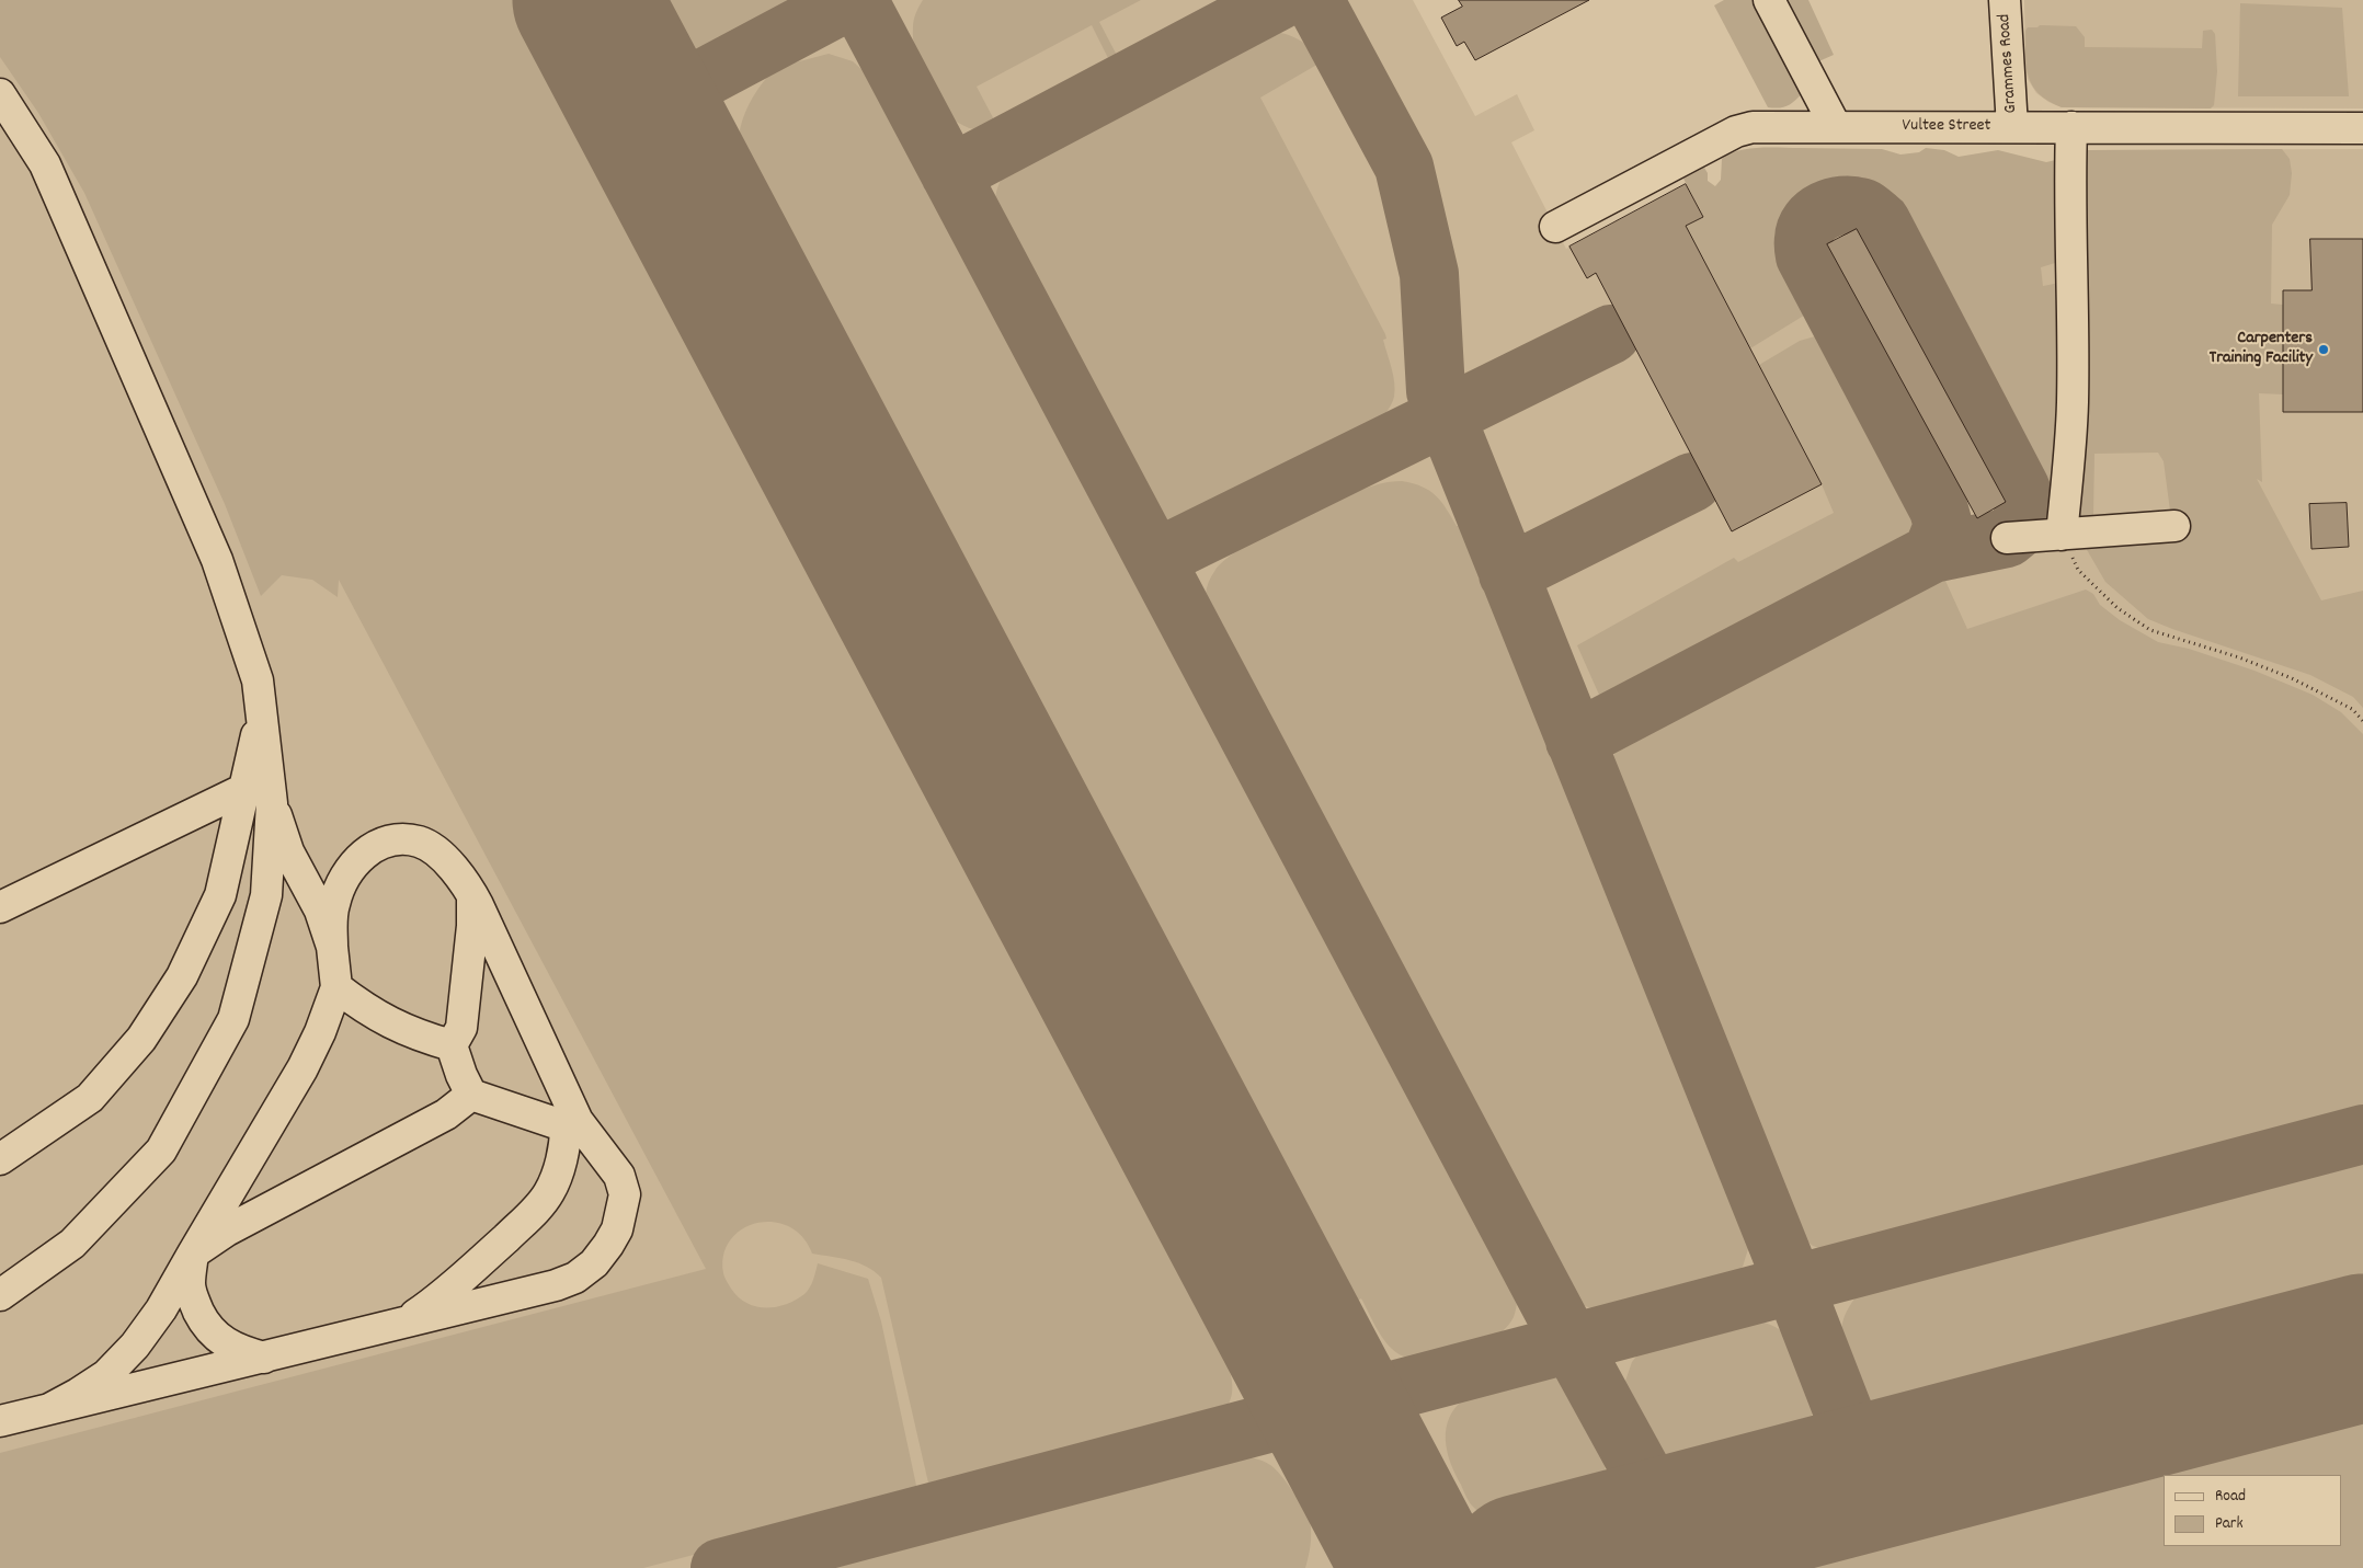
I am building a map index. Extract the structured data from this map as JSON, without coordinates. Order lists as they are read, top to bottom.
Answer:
{
  "streets": {
    "street": ["Grammes Road", "Vultee Street"]
  },
  "crossings": [
    ["Grammes Road", "Vultee Street"]
  ],
  "places": ["Carpenters Training Facility"],
  "legend": ["Road", "Park"]
}
